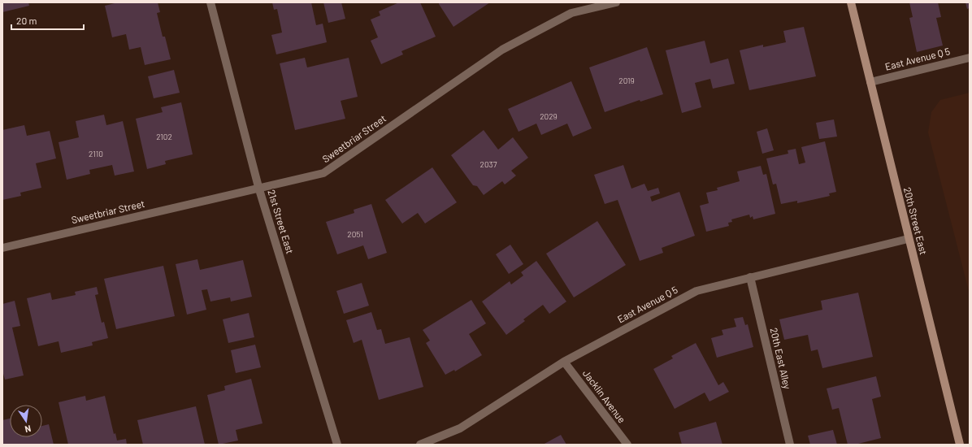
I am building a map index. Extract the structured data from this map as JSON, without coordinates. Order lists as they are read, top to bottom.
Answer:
{
  "streets": {
    "street": [
      "East Avenue Q 5",
      "Sweetbriar Street",
      "20th Street East",
      "21st Street East",
      "20th East Alley",
      "Jacklin Avenue"
    ]
  },
  "crossings": [
    ["East Avenue Q 5", "20th Street East"],
    ["East Avenue Q 5", "20th East Alley"],
    ["East Avenue Q 5", "Jacklin Avenue"],
    ["Sweetbriar Street", "21st Street East"]
  ],
  "house_numbers": [
    "2019",
    "2029",
    "2102",
    "2110",
    "2037",
    "2051"
  ],
  "scale_bar": "20 m",
  "north": "bottom"
}
